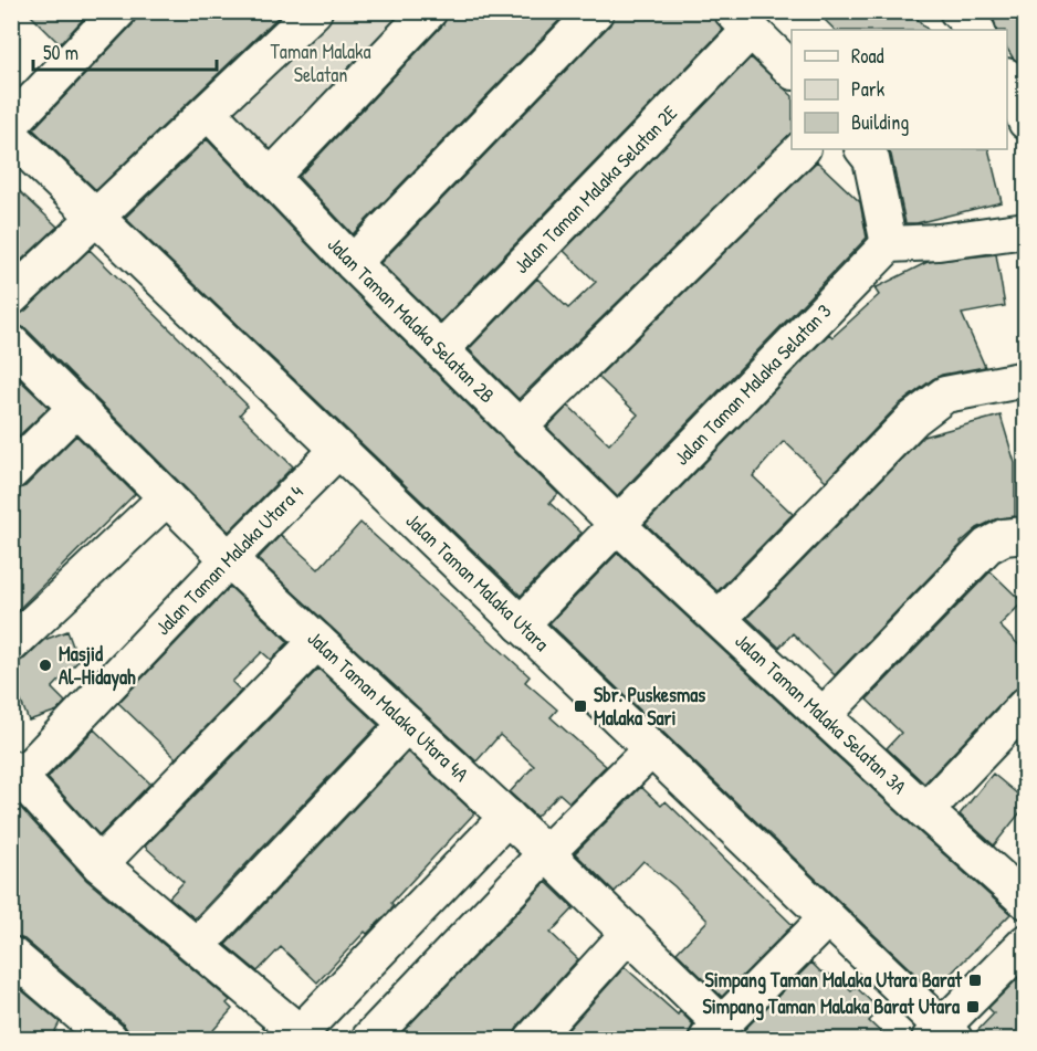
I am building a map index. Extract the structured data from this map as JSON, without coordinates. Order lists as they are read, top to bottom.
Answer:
{
  "streets": {
    "street": [
      "Jalan Taman Malaka Selatan 2E",
      "Jalan Taman Malaka Selatan 2B",
      "Jalan Taman Malaka Selatan 3",
      "Jalan Taman Malaka Utara 4",
      "Jalan Taman Malaka Utara",
      "Jalan Taman Malaka Utara 4A",
      "Jalan Taman Malaka Selatan 3A"
    ]
  },
  "crossings": [
    ["Jalan Taman Malaka Selatan 2E", "Jalan Taman Malaka Selatan 2B"],
    ["Jalan Taman Malaka Selatan 2B", "Jalan Taman Malaka Selatan 3"],
    ["Jalan Taman Malaka Selatan 2B", "Jalan Taman Malaka Selatan 3A"],
    ["Jalan Taman Malaka Selatan 3", "Jalan Taman Malaka Utara"],
    ["Jalan Taman Malaka Selatan 3", "Jalan Taman Malaka Selatan 3A"],
    ["Jalan Taman Malaka Utara 4", "Jalan Taman Malaka Utara"],
    ["Jalan Taman Malaka Utara 4", "Jalan Taman Malaka Utara 4A"]
  ],
  "parks": ["Taman Malaka Selatan"],
  "places": {
    "other": ["Masjid Al-Hidayah"],
    "transit": ["Sbr. Puskesmas Malaka Sari", "Simpang Taman Malaka Utara Barat", "Simpang Taman Malaka Barat Utara"]
  },
  "legend": ["Road", "Park", "Building"],
  "scale_bar": "50 m"
}
